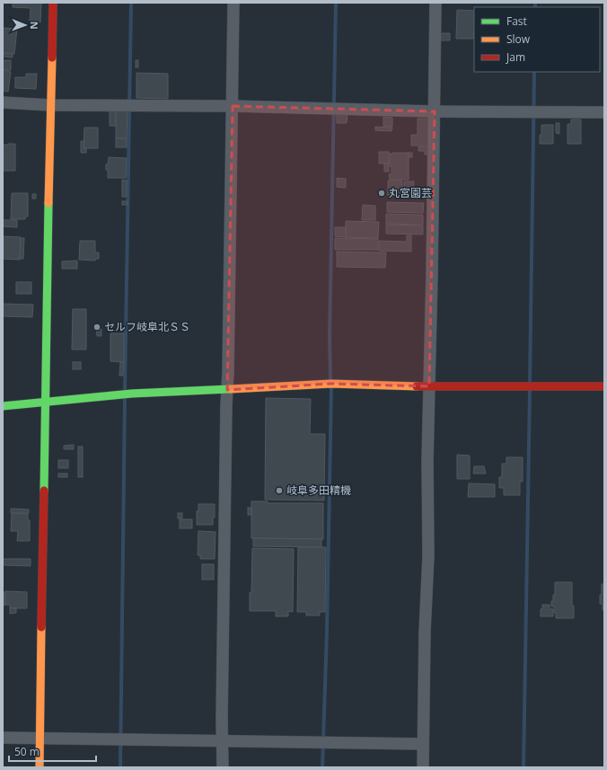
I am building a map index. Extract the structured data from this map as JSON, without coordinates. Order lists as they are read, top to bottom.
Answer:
{
  "places": ["丸宮園芸", "セルフ岐阜北ＳＳ", "岐阜多田精機"],
  "legend": ["Fast", "Slow", "Jam"],
  "scale_bar": "50 m",
  "north": "right"
}
